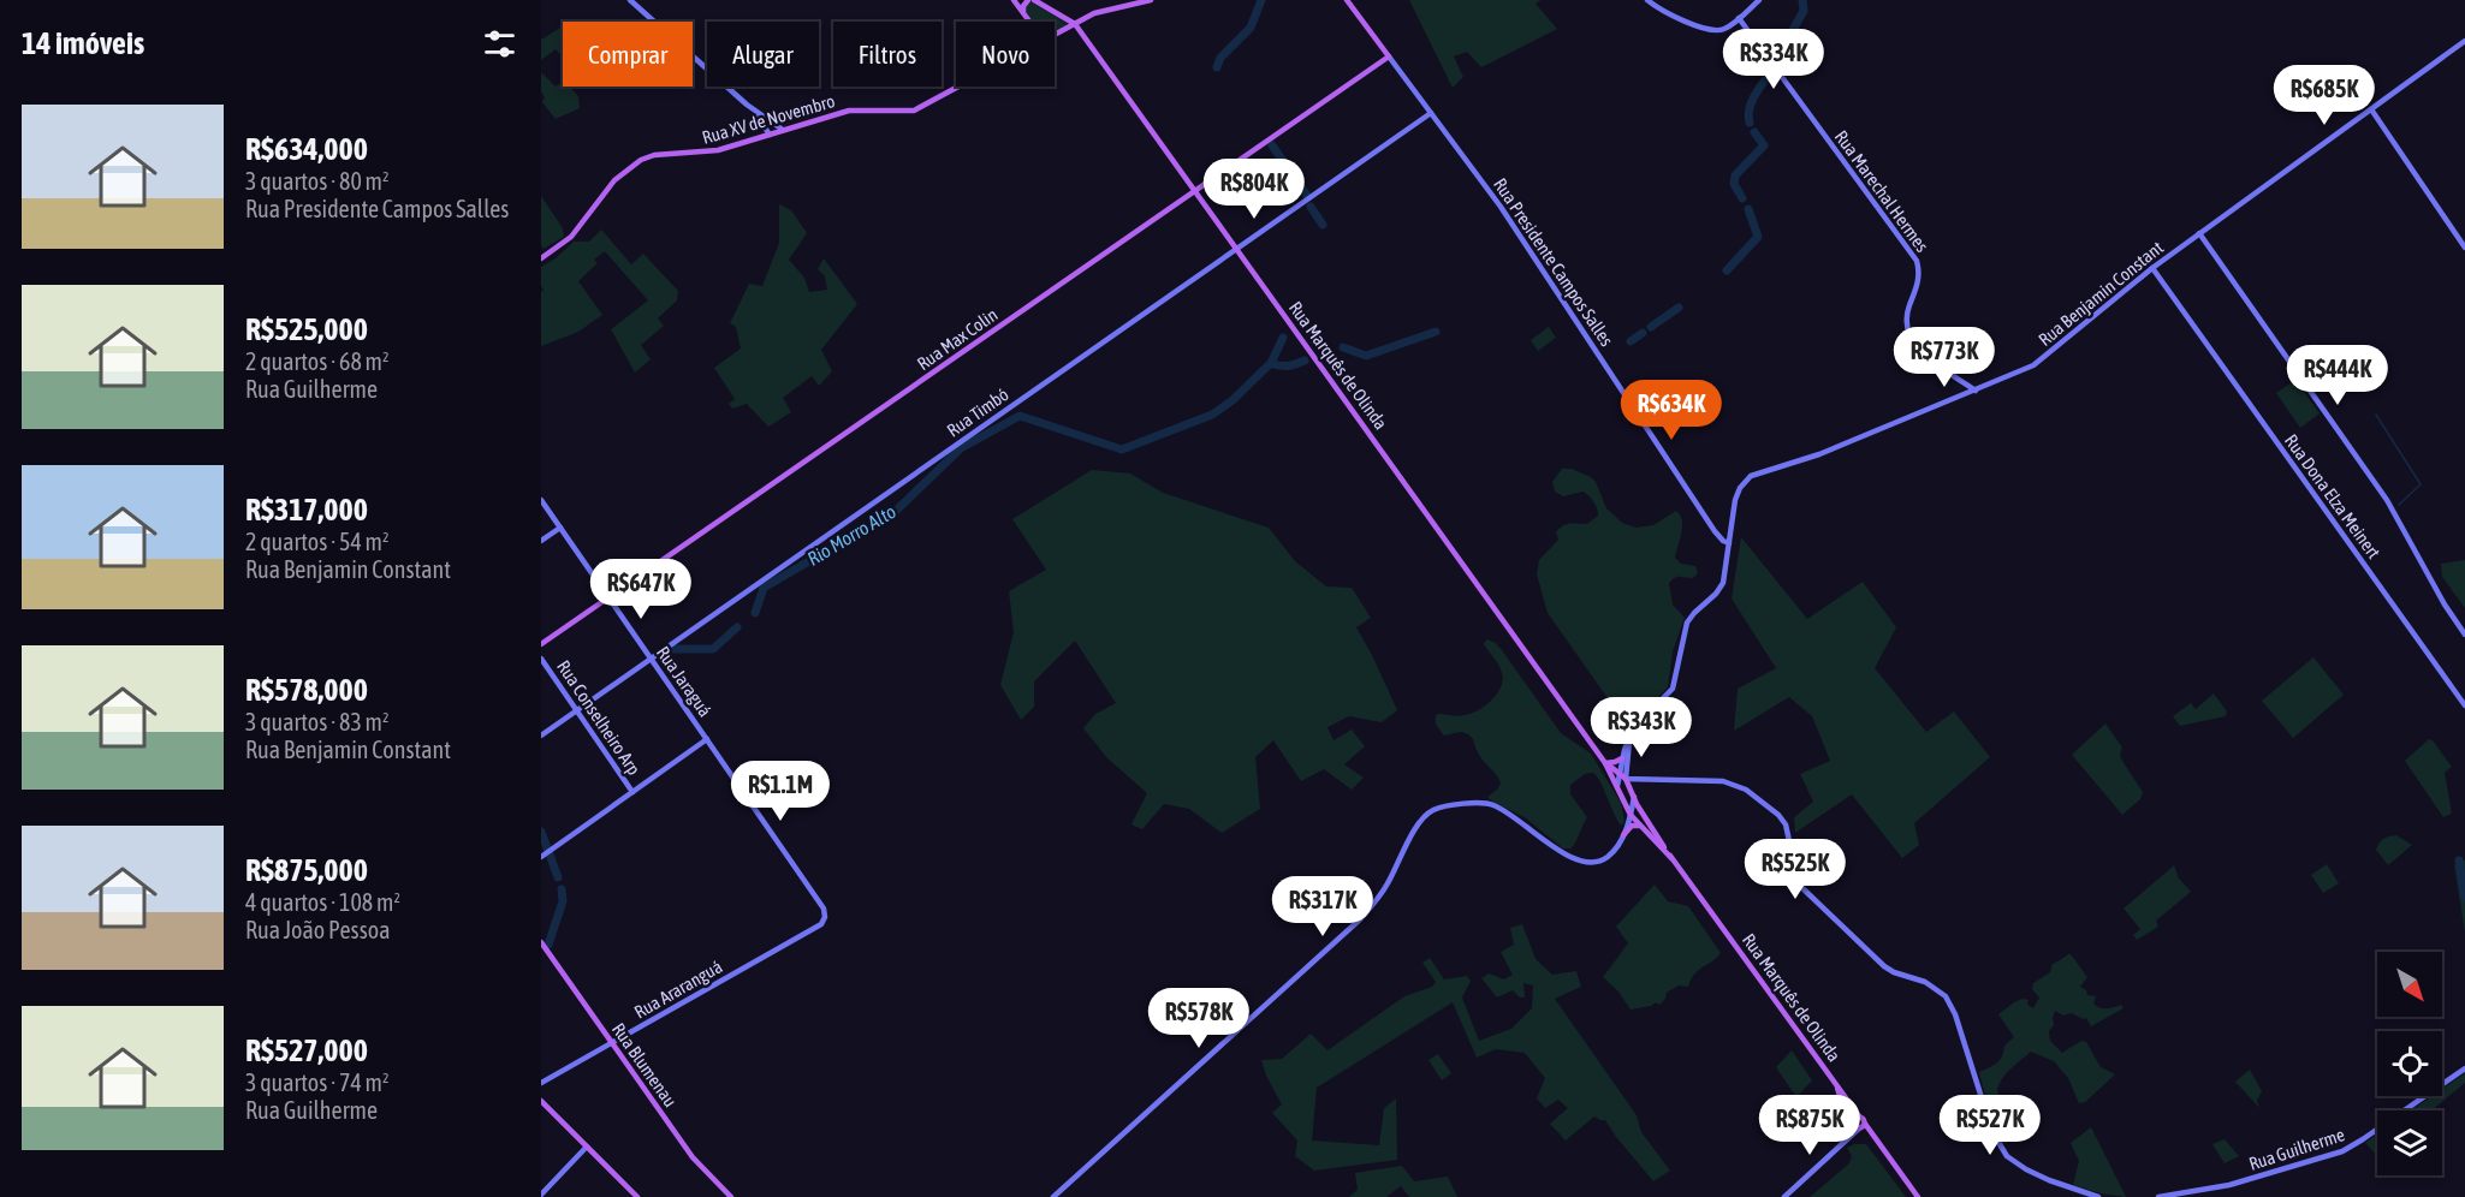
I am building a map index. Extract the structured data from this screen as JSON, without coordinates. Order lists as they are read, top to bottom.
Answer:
{
  "streets": {
    "main road": [
      "Rua XV de Novembro",
      "Rua Presidente Campos Salles",
      "Rua Max Colin",
      "Rua Marquês de Olinda",
      "Rua Blumenau"
    ],
    "street": [
      "Rua Marechal Hermes",
      "Rua Benjamin Constant",
      "Rua Timbó",
      "Rua Dona Elza Meinert",
      "Rua Jaraguá",
      "Rua Conselheiro Arp",
      "Rua Araranguá",
      "Rua Guilherme"
    ]
  },
  "crossings": [
    ["Rua XV de Novembro", "Rua Marquês de Olinda"],
    ["Rua Marechal Hermes", "Rua Benjamin Constant"],
    ["Rua Presidente Campos Salles", "Rua Benjamin Constant"],
    ["Rua Presidente Campos Salles", "Rua Max Colin"],
    ["Rua Presidente Campos Salles", "Rua Timbó"],
    ["Rua Benjamin Constant", "Rua Marquês de Olinda"],
    ["Rua Benjamin Constant", "Rua Dona Elza Meinert"],
    ["Rua Max Colin", "Rua Marquês de Olinda"],
    ["Rua Max Colin", "Rua Jaraguá"],
    ["Rua Marquês de Olinda", "Rua Timbó"],
    ["Rua Timbó", "Rua Jaraguá"],
    ["Rua Timbó", "Rua Conselheiro Arp"],
    ["Rua Jaraguá", "Rua Araranguá"],
    ["Rua Araranguá", "Rua Blumenau"]
  ],
  "water": ["Rio Morro Alto"],
  "north": "bottom right",
  "page": {
    "heading": "14 imóveis",
    "chip": [
      "Comprar",
      "Alugar",
      "Filtros",
      "Novo"
    ],
    "price": [
      "R$334K",
      "R$685K",
      "R$804K",
      "R$773K",
      "R$444K",
      "R$634K",
      "R$647K",
      "R$343K",
      "R$1.1M",
      "R$525K",
      "R$317K",
      "R$578K",
      "R$875K",
      "R$527K"
    ],
    "list": [
      {
        "name": "R$634,000",
        "note": "3 quartos · 80 m² · Rua Presidente Campos Salles"
      },
      {
        "name": "R$525,000",
        "note": "2 quartos · 68 m² · Rua Guilherme"
      },
      {
        "name": "R$317,000",
        "note": "2 quartos · 54 m² · Rua Benjamin Constant"
      },
      {
        "name": "R$578,000",
        "note": "3 quartos · 83 m² · Rua Benjamin Constant"
      },
      {
        "name": "R$875,000",
        "note": "4 quartos · 108 m² · Rua João Pessoa"
      },
      {
        "name": "R$527,000",
        "note": "3 quartos · 74 m² · Rua Guilherme"
      }
    ]
  }
}
